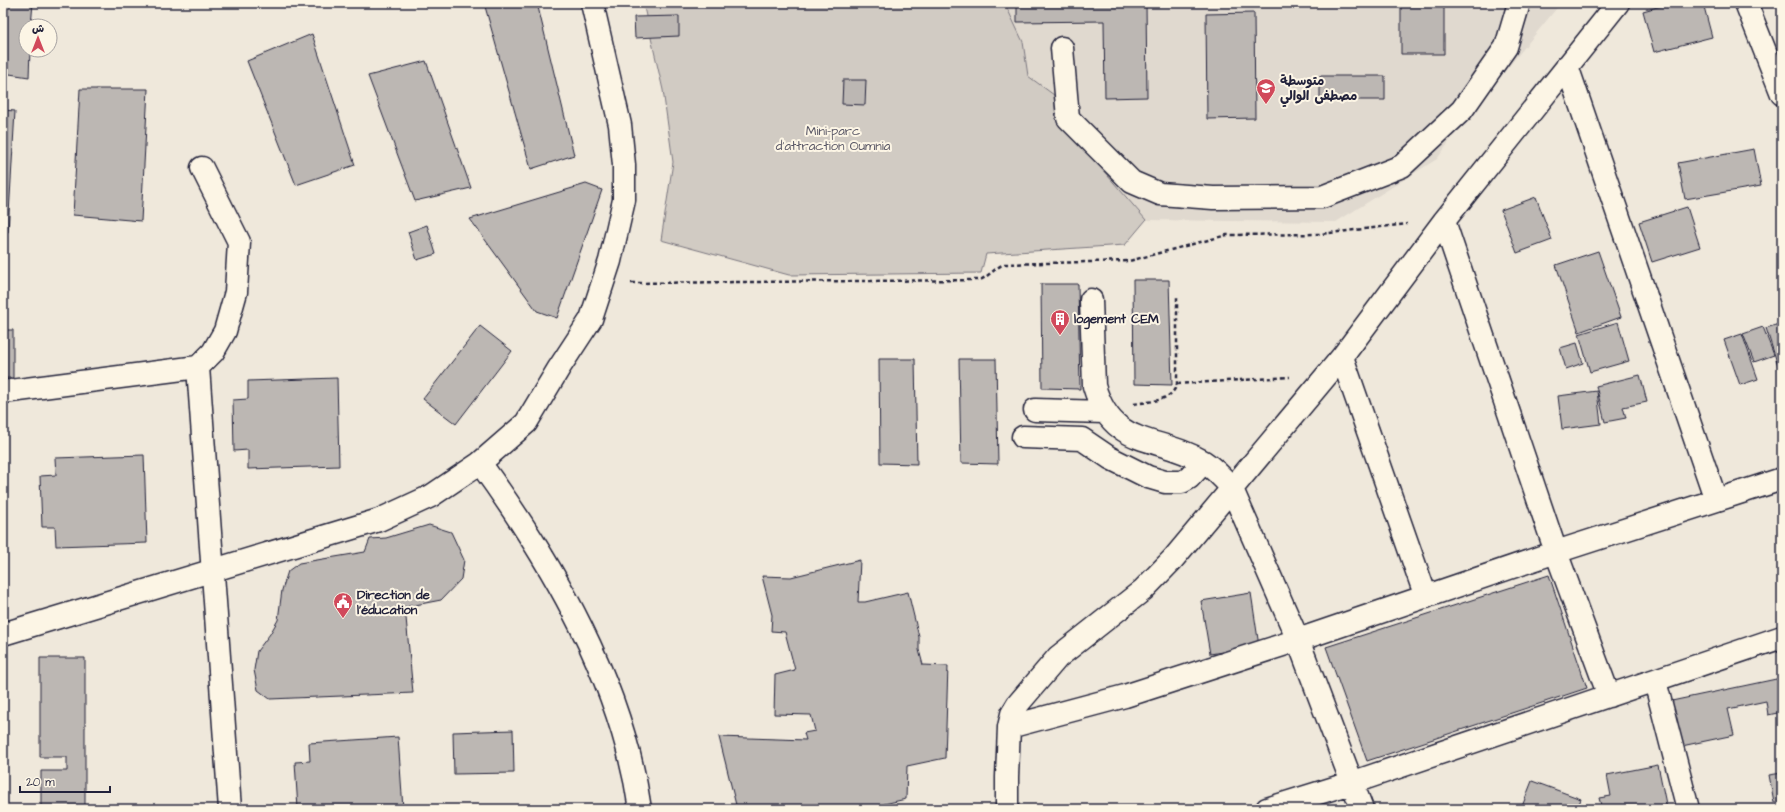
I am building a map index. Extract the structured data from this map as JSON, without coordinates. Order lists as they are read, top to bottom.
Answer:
{
  "parks": ["Mini-parc d’attraction Oumnia"],
  "places": {
    "school or university": ["متوسطة مصطفى الوالي"],
    "building": ["logement CEM"],
    "public building": ["Direction de l'éducation"]
  },
  "scale_bar": "20 m",
  "north": "top"
}
